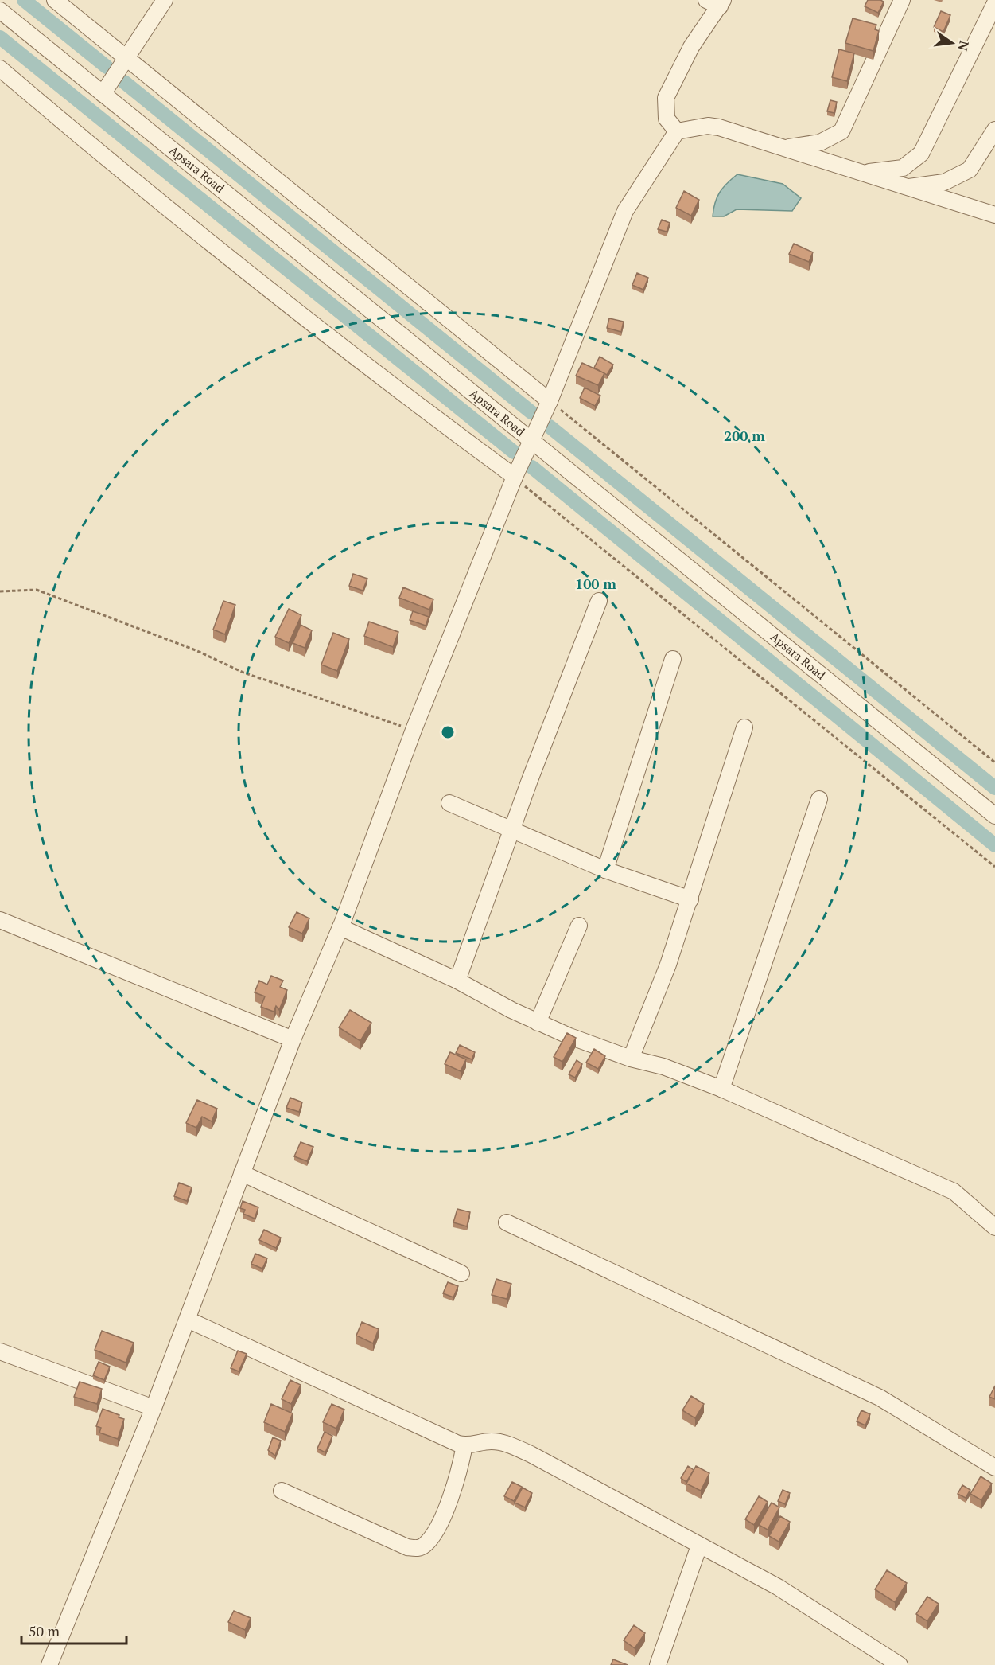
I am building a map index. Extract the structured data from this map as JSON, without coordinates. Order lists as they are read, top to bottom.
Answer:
{
  "streets": {
    "street": ["Apsara Road"]
  },
  "scale_bar": "50 m",
  "north": "right",
  "rings": ["200 m", "100 m"]
}
